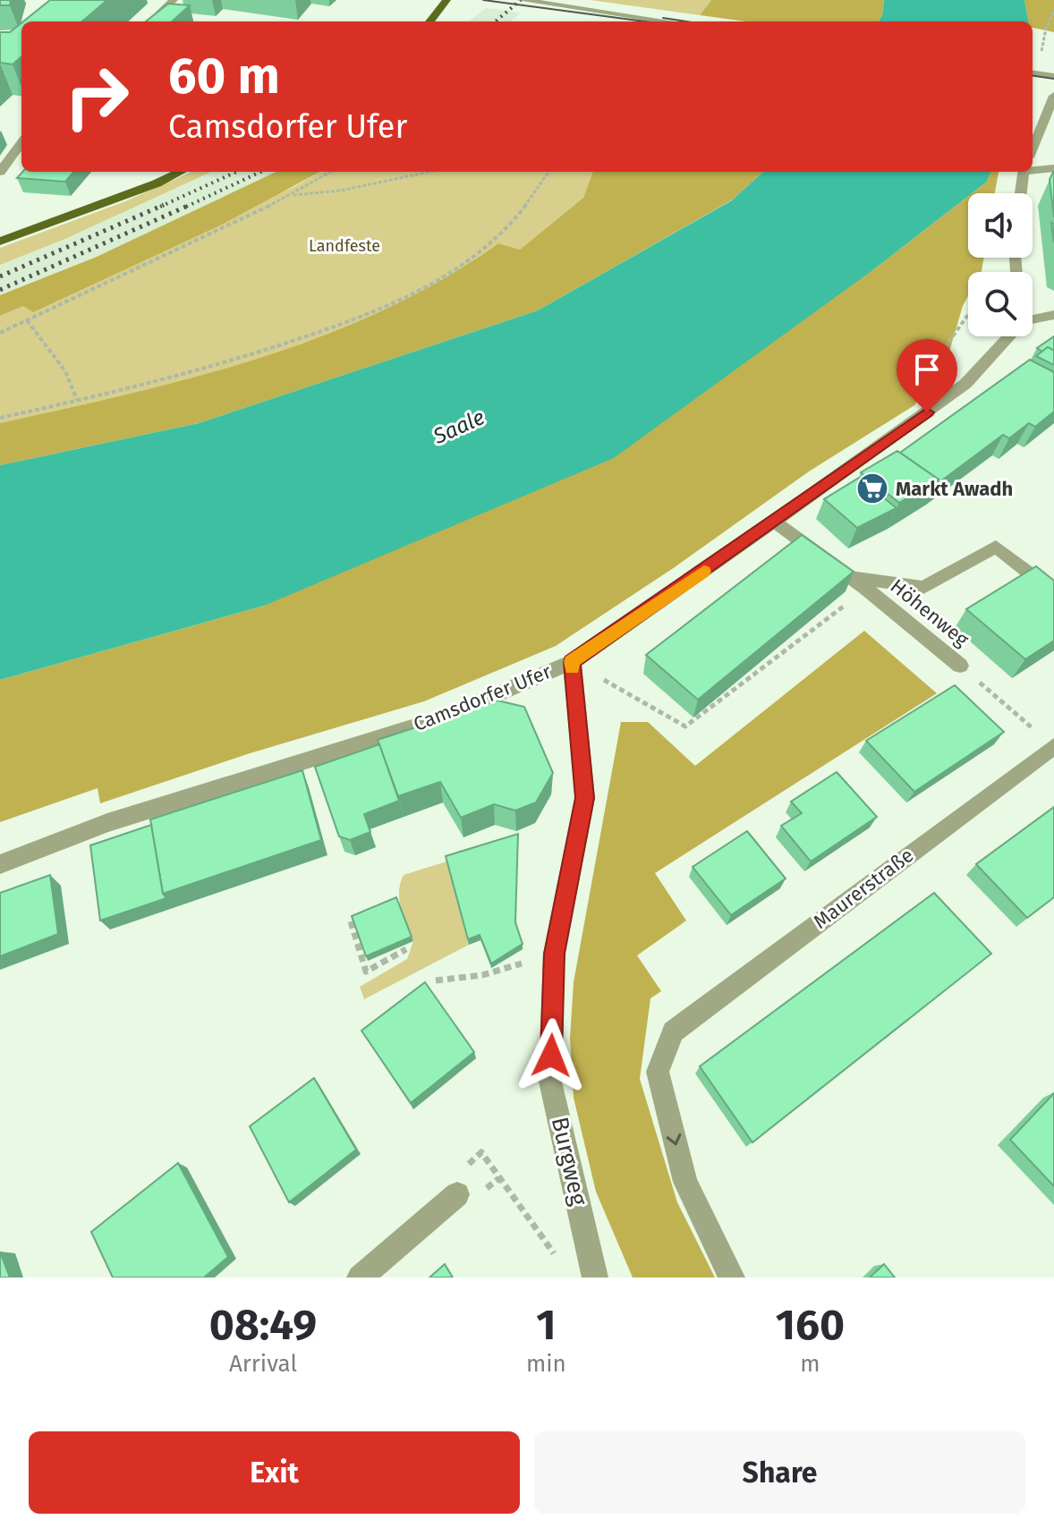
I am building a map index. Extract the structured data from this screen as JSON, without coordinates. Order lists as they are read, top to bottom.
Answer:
{
  "streets": {
    "street": [
      "Höhenweg",
      "Camsdorfer Ufer",
      "Maurerstraße",
      "Burgweg"
    ]
  },
  "crossings": [
    ["Höhenweg", "Camsdorfer Ufer"],
    ["Höhenweg", "Maurerstraße"],
    ["Camsdorfer Ufer", "Burgweg"]
  ],
  "one_way": ["Maurerstraße"],
  "water": ["Saale"],
  "parks": ["Landfeste"],
  "places": {
    "supermarket": ["Markt Awadh"]
  },
  "page": {
    "turn": ["60 m", "Camsdorfer Ufer"],
    "eta": [
      "08:49",
      "Arrival",
      "1",
      "min",
      "160",
      "m"
    ],
    "buttons": ["Exit", "Share"]
  }
}
